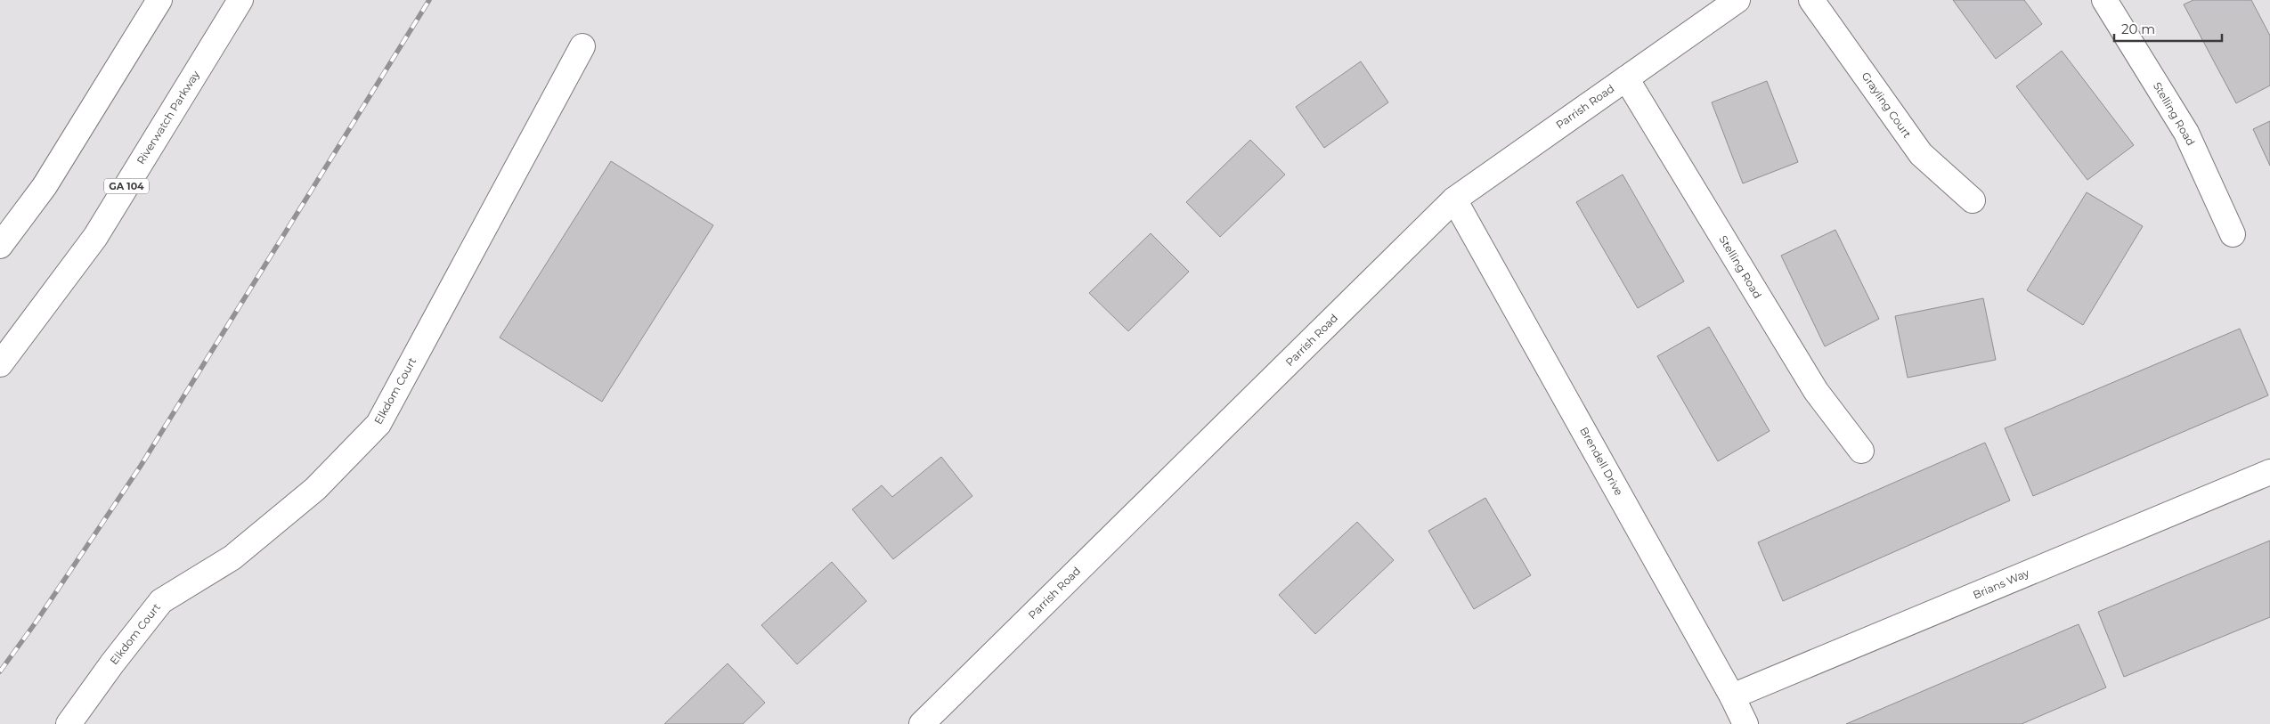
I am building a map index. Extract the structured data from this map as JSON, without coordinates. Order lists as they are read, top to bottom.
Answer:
{
  "streets": {
    "street": [
      "Grayling Court",
      "Parrish Road",
      "Stelling Road",
      "Riverwatch Parkway",
      "GA 104",
      "Elkdom Court",
      "Brendell Drive",
      "Brians Way"
    ]
  },
  "crossings": [
    ["Parrish Road", "Stelling Road"],
    ["Parrish Road", "Brendell Drive"],
    ["Brendell Drive", "Brians Way"]
  ],
  "scale_bar": "20 m"
}
